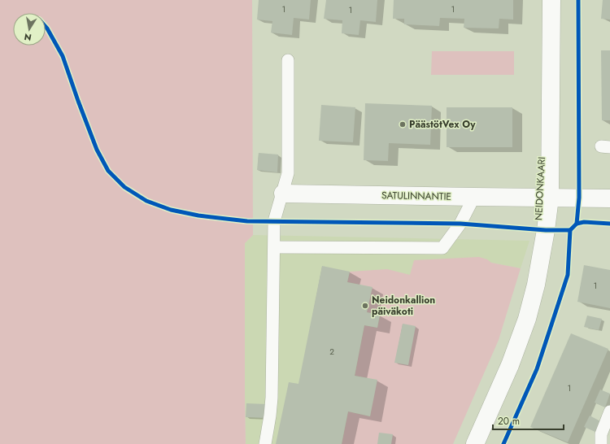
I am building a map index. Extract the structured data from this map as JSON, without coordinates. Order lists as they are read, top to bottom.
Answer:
{
  "streets": {
    "street": ["NEIDONKAARI", "SATULINNANTIE"]
  },
  "crossings": [
    ["NEIDONKAARI", "SATULINNANTIE"]
  ],
  "places": ["PäästötVex Oy", "Neidonkallion päiväkoti"],
  "house_numbers": [
    "1",
    "1",
    "1",
    "1",
    "2",
    "1"
  ],
  "scale_bar": "20 m",
  "north": "bottom"
}
